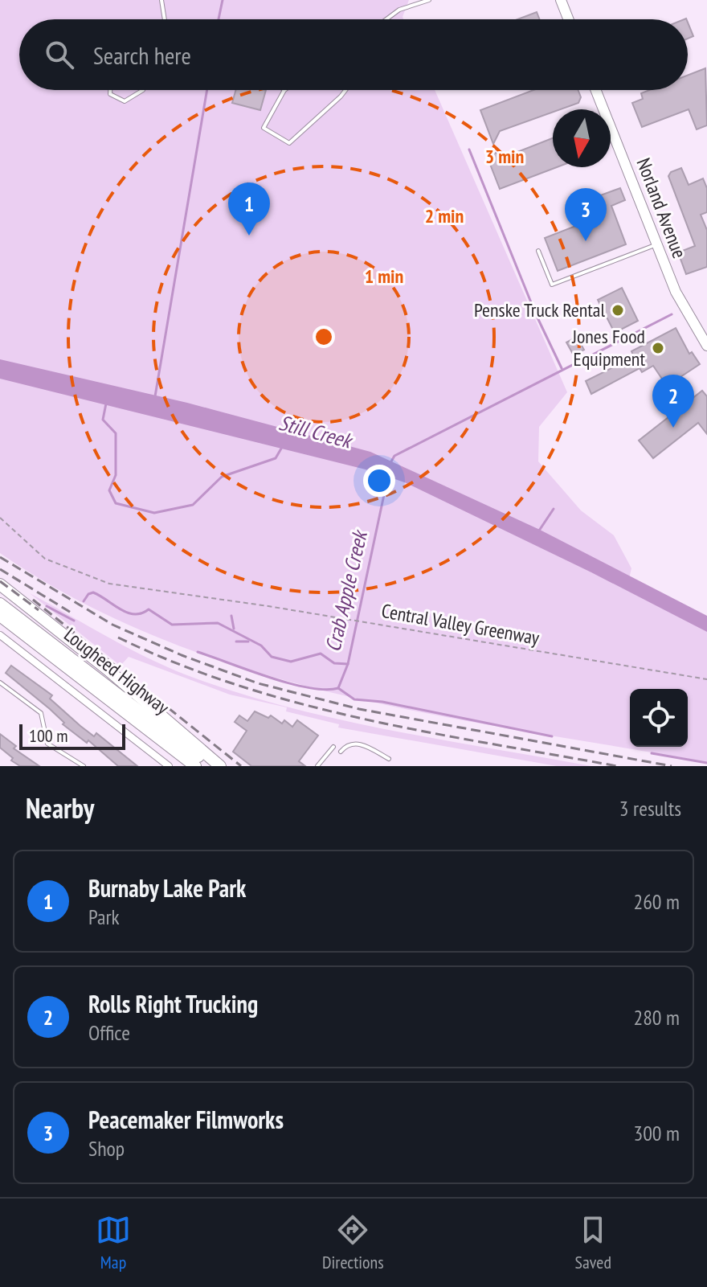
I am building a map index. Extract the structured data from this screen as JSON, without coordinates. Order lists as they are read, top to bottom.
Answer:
{
  "streets": {
    "main road": ["Lougheed Highway"],
    "street": ["Norland Avenue"],
    "path": ["Central Valley Greenway"]
  },
  "water": ["Still Creek", "Crab Apple Creek"],
  "places": ["Penske Truck Rental", "Jones Food Equipment"],
  "scale_bar": "100 m",
  "north": "bottom",
  "page": {
    "search": "Search here",
    "pins": ["1", "3", "2"],
    "scale": "100 m",
    "heading": ["Nearby", "3 results"],
    "list": [
      {
        "mark": "1",
        "name": "Burnaby Lake Park",
        "note": "Park",
        "value": "260 m"
      },
      {
        "mark": "2",
        "name": "Rolls Right Trucking",
        "note": "Office",
        "value": "280 m"
      },
      {
        "mark": "3",
        "name": "Peacemaker Filmworks",
        "note": "Shop",
        "value": "300 m"
      }
    ],
    "nav": ["Map", "Directions", "Saved"]
  },
  "rings": ["3 min", "2 min", "1 min"]
}
